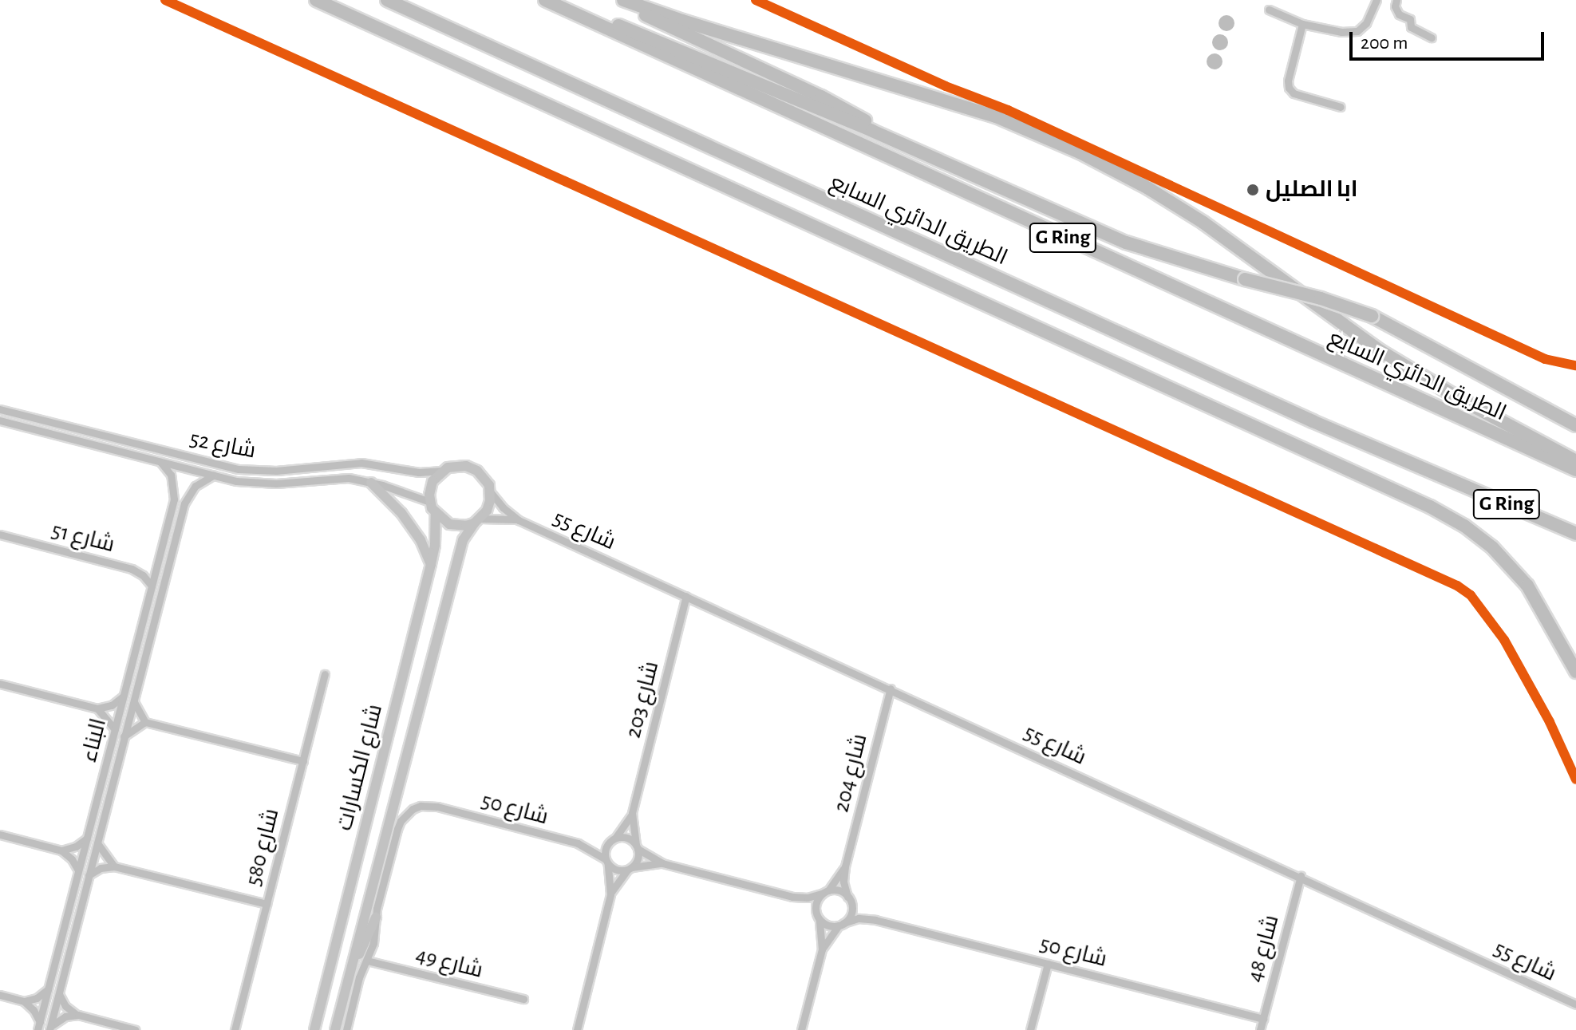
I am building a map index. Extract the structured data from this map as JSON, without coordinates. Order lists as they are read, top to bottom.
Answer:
{
  "streets": {
    "highway": ["الطريق الدائري السابع", "G Ring"],
    "street": [
      "شارع 52",
      "شارع 55",
      "شارع 51",
      "شارع 203",
      "البناء",
      "شارع الكسارات",
      "شارع 204",
      "شارع 50",
      "شارع 580",
      "شارع 48",
      "شارع 49"
    ]
  },
  "crossings": [
    ["شارع 52", "شارع 55"],
    ["شارع 52", "البناء"],
    ["شارع 52", "شارع الكسارات"],
    ["شارع 55", "شارع 203"],
    ["شارع 55", "شارع الكسارات"],
    ["شارع 55", "شارع 204"],
    ["شارع 55", "شارع 48"],
    ["شارع 51", "البناء"],
    ["شارع 203", "شارع 50"],
    ["شارع 204", "شارع 50"],
    ["شارع 50", "شارع 48"]
  ],
  "places": ["ابا الصليل"],
  "scale_bar": "200 m"
}
